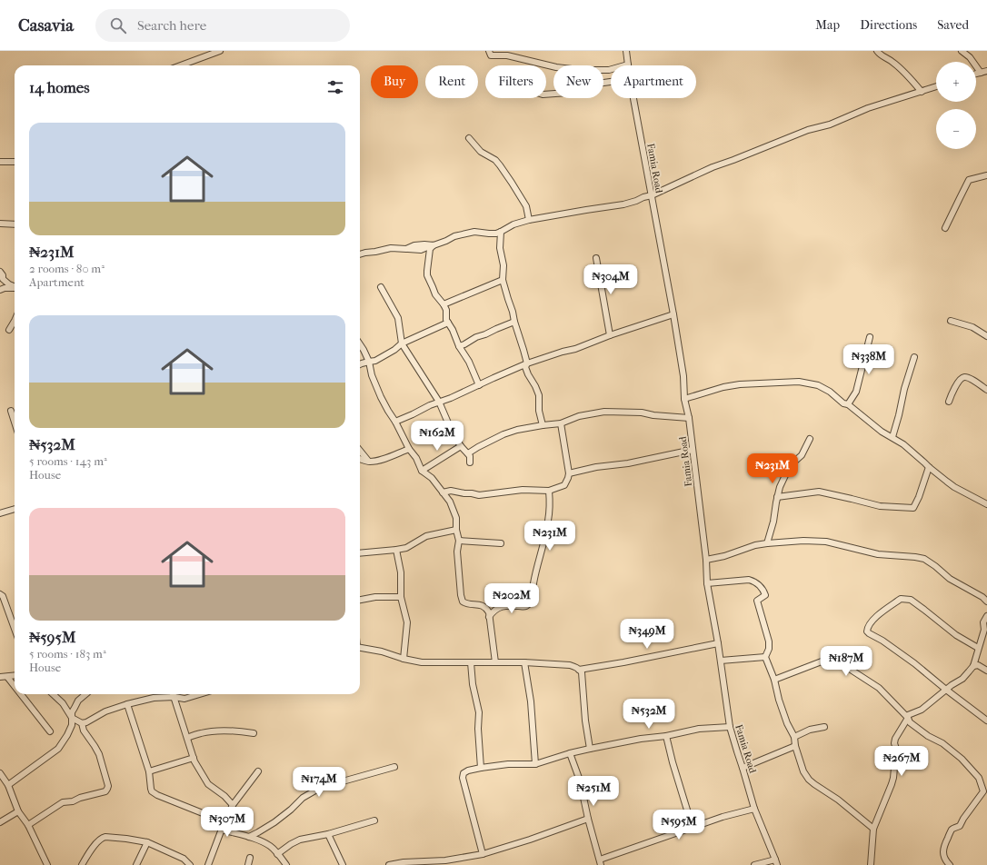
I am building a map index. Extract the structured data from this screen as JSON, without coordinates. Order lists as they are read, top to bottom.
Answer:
{
  "streets": {
    "street": ["Famia Road"]
  },
  "page": {
    "header": "Casavia",
    "search": "Search here",
    "nav": ["Map", "Directions", "Saved"],
    "map_buttons": ["+", "−"],
    "chip": [
      "Buy",
      "Rent",
      "Filters",
      "New",
      "Apartment"
    ],
    "heading": "14 homes",
    "list": [
      {
        "name": "₦231M",
        "note": "2 rooms · 80 m² · Apartment"
      },
      {
        "name": "₦532M",
        "note": "5 rooms · 143 m² · House"
      },
      {
        "name": "₦595M",
        "note": "5 rooms · 183 m² · House"
      }
    ],
    "price": [
      "₦304M",
      "₦338M",
      "₦162M",
      "₦231M",
      "₦231M",
      "₦202M",
      "₦349M",
      "₦187M",
      "₦532M",
      "₦267M",
      "₦174M",
      "₦251M",
      "₦307M",
      "₦595M"
    ]
  }
}
